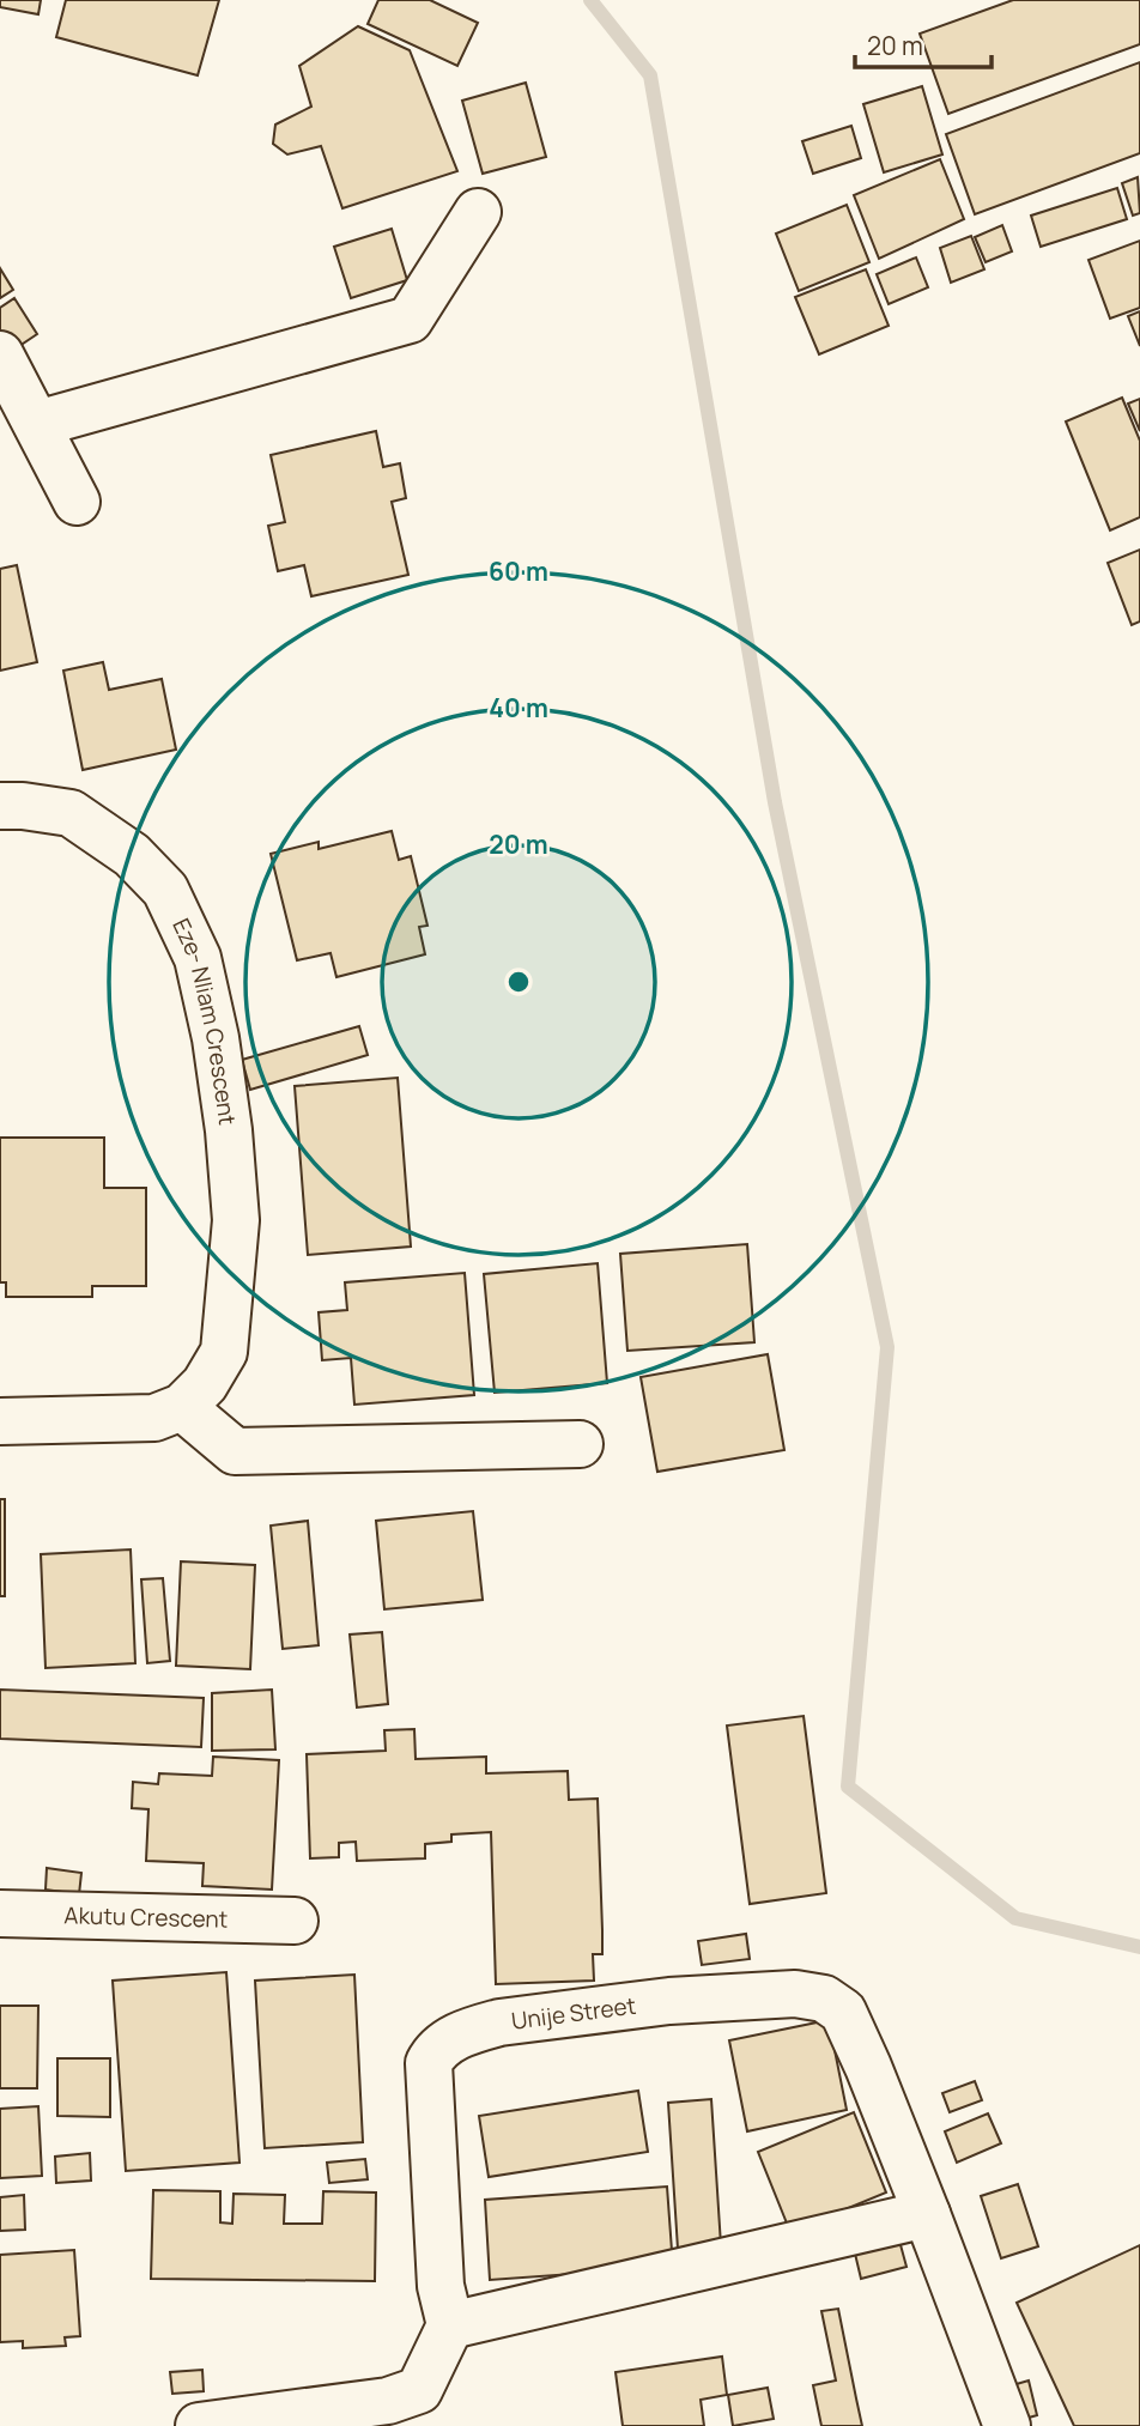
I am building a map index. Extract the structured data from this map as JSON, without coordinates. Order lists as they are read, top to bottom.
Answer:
{
  "streets": {
    "street": ["Eze- Nliam Crescent", "Akutu Crescent", "Unije Street"]
  },
  "scale_bar": "20 m",
  "rings": ["60 m", "40 m", "20 m"]
}
